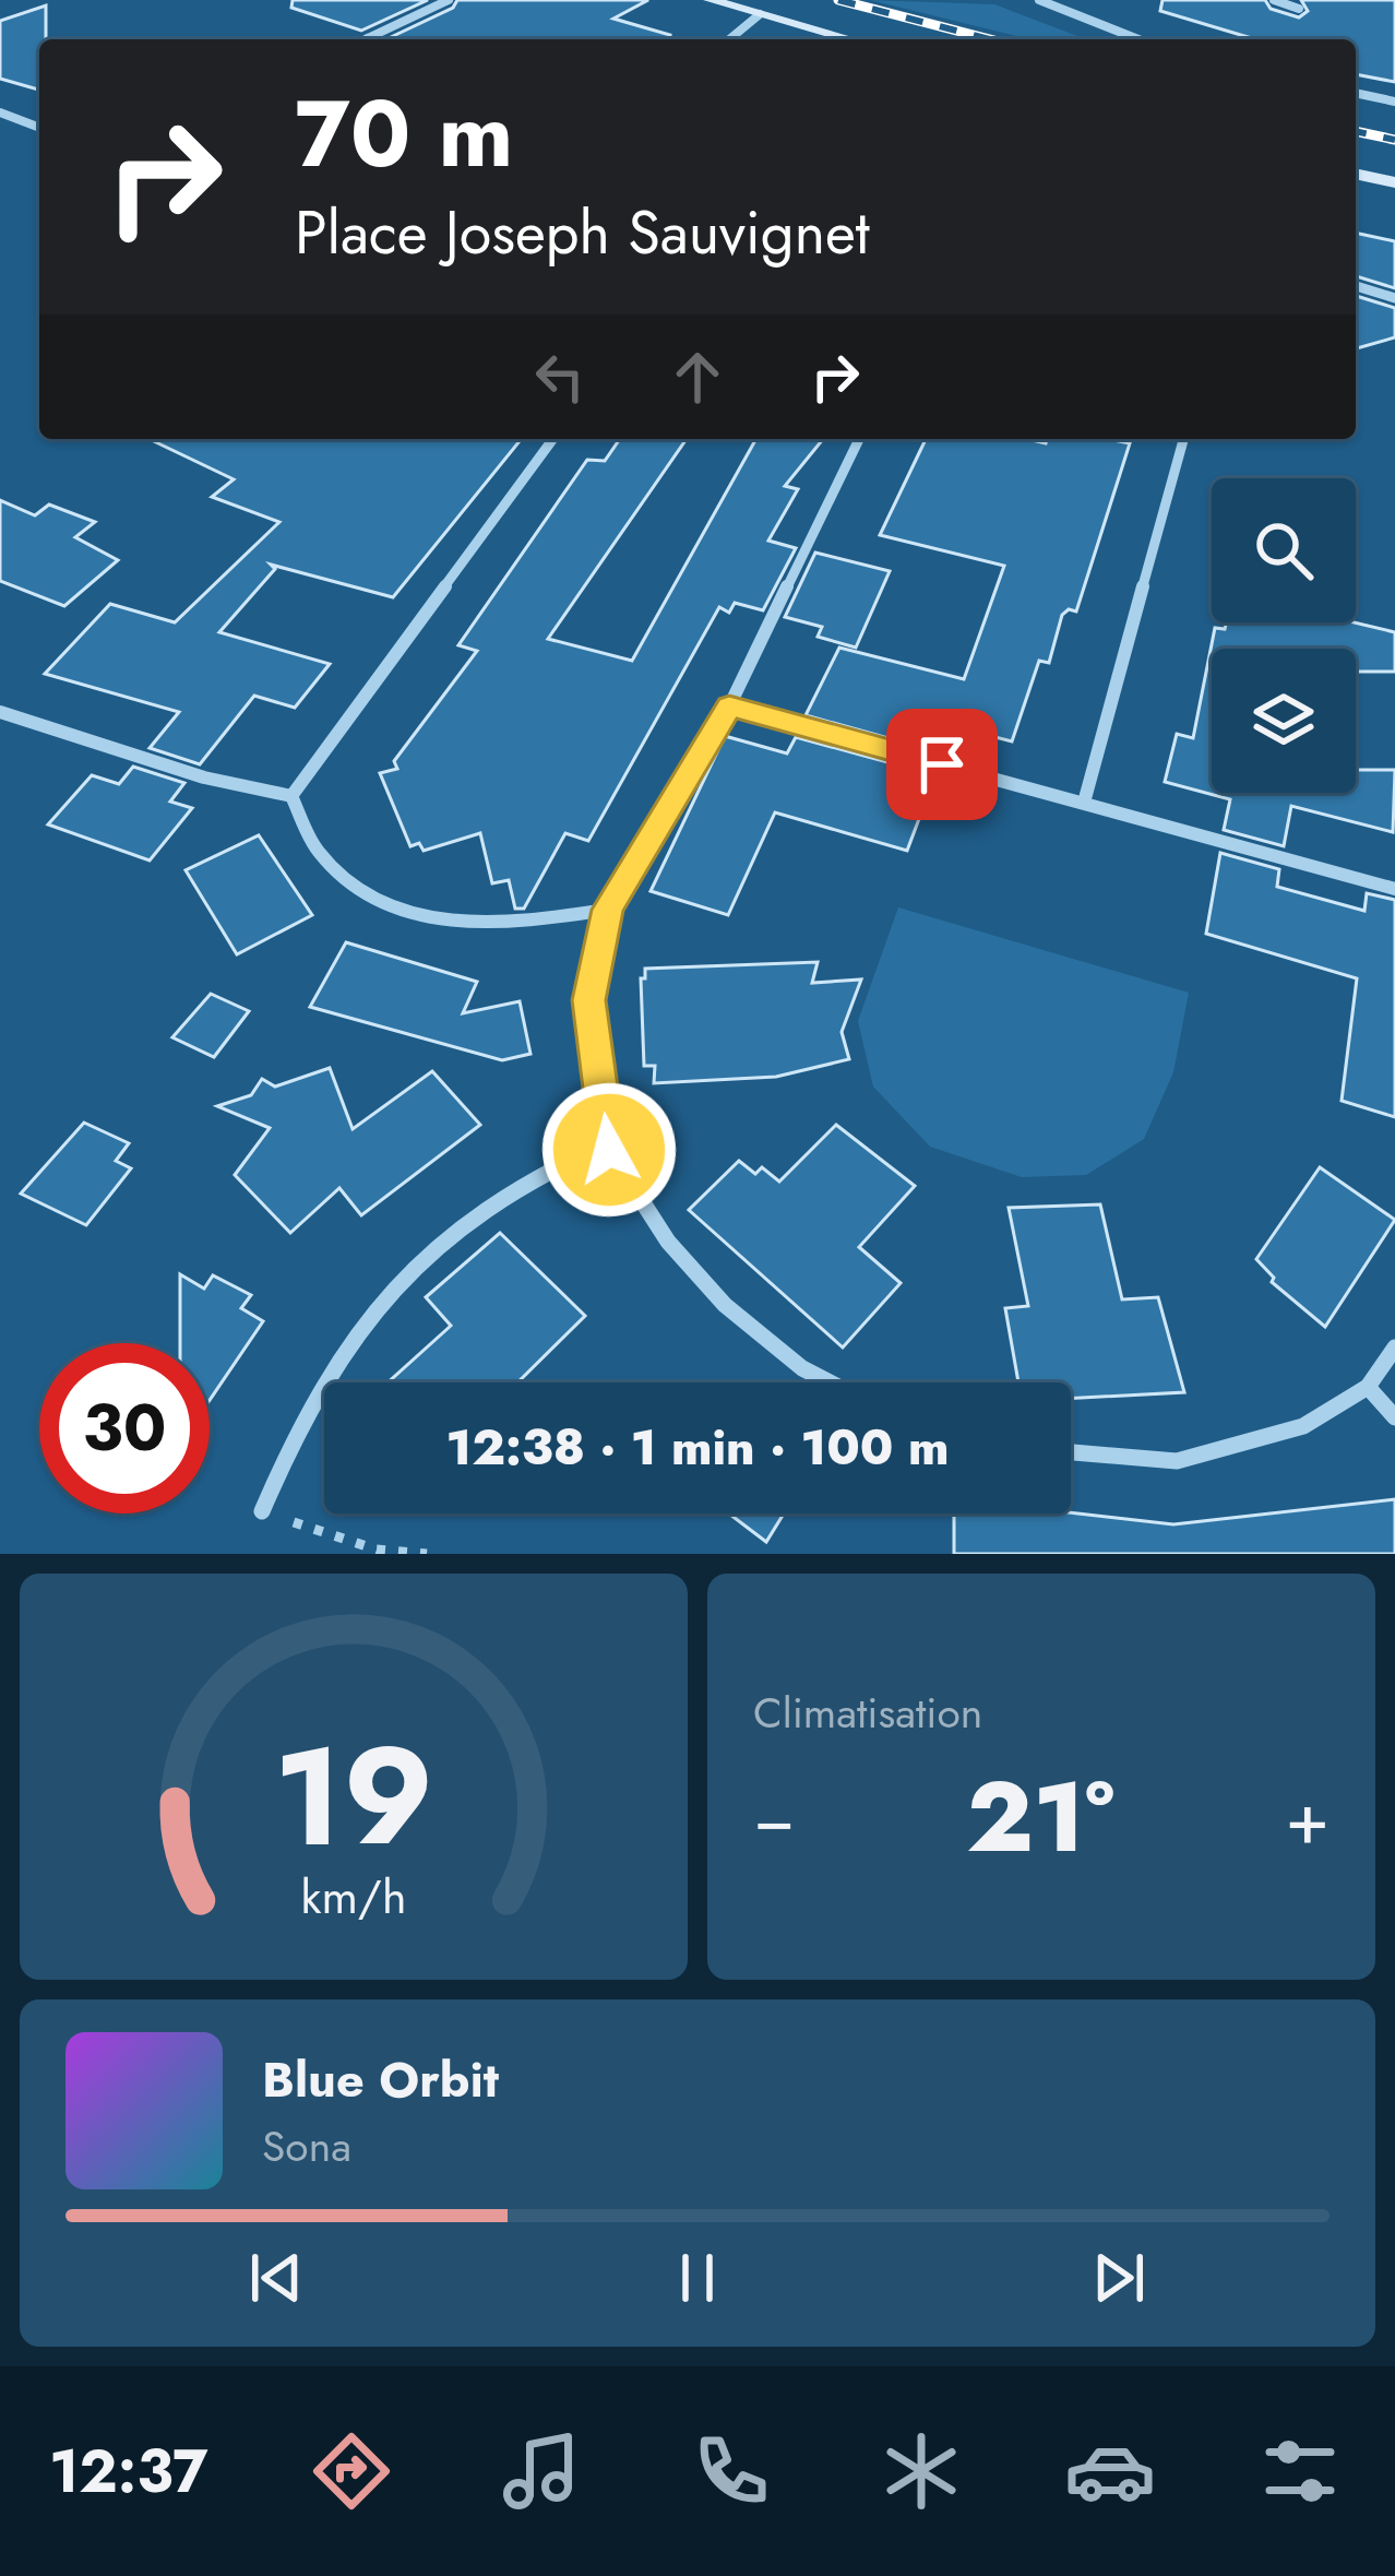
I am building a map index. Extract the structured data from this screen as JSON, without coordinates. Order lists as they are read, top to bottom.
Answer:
{
  "page": {
    "turn": ["70 m", "Place Joseph Sauvignet"],
    "limit": "30",
    "trip": "12:38 · 1 min · 100 m",
    "tile": "Climatisation",
    "heat": ["−", "21°", "+"],
    "song": ["Blue Orbit", "Sona"],
    "tabs": "12:37",
    "gauge": ["19", "km/h"]
  }
}
